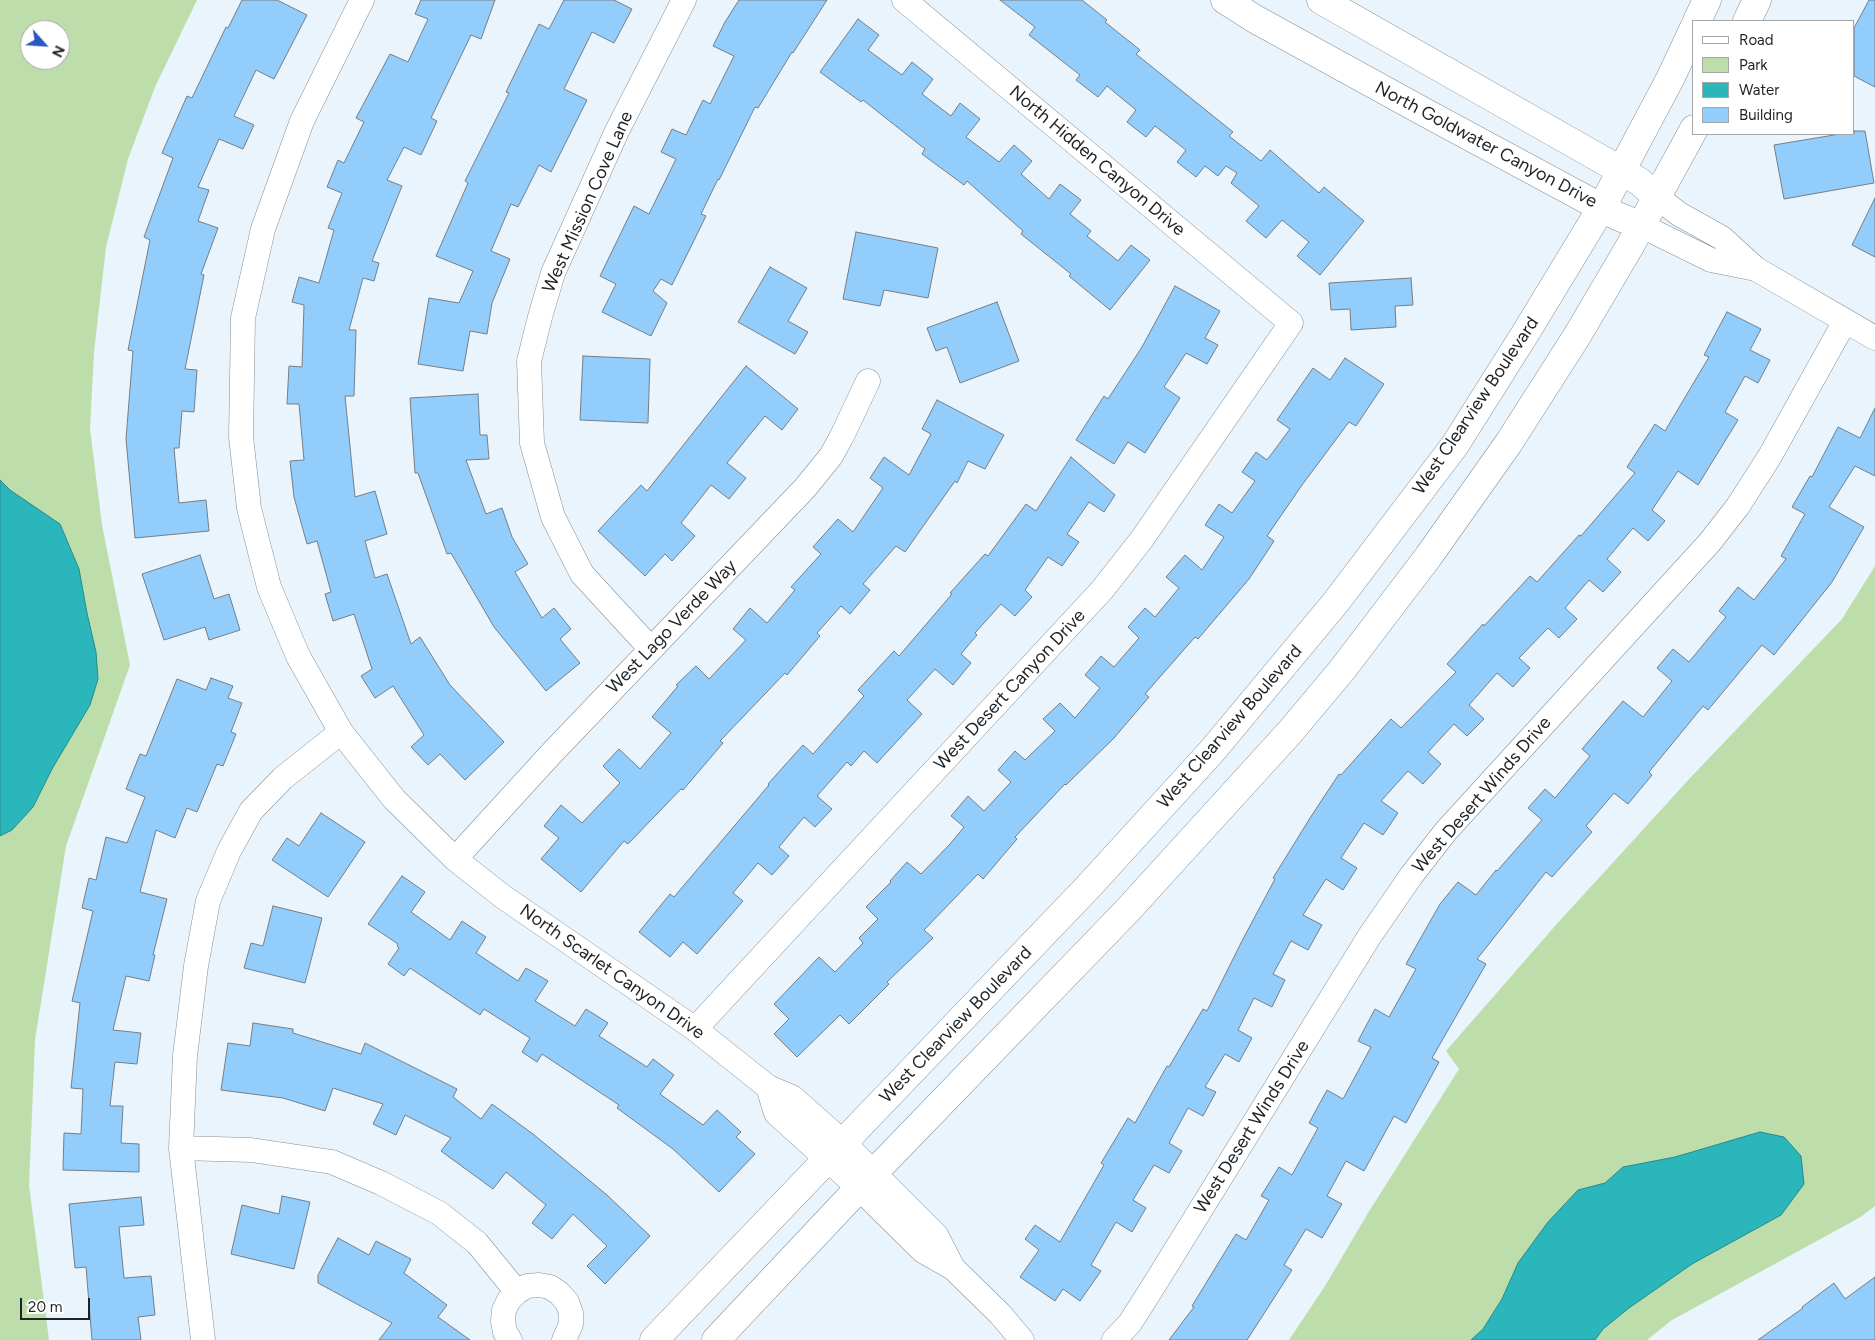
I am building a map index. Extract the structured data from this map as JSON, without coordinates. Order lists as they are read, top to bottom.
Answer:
{
  "streets": {
    "street": [
      "North Goldwater Canyon Drive",
      "North Hidden Canyon Drive",
      "West Mission Cove Lane",
      "West Clearview Boulevard",
      "West Lago Verde Way",
      "West Desert Canyon Drive",
      "West Desert Winds Drive",
      "North Scarlet Canyon Drive"
    ]
  },
  "crossings": [
    ["North Goldwater Canyon Drive", "West Clearview Boulevard"],
    ["North Goldwater Canyon Drive", "West Desert Winds Drive"],
    ["North Hidden Canyon Drive", "West Desert Canyon Drive"],
    ["West Mission Cove Lane", "West Lago Verde Way"],
    ["West Clearview Boulevard", "North Scarlet Canyon Drive"],
    ["West Lago Verde Way", "North Scarlet Canyon Drive"],
    ["West Desert Canyon Drive", "North Scarlet Canyon Drive"]
  ],
  "legend": [
    "Road",
    "Park",
    "Water",
    "Building"
  ],
  "scale_bar": "20 m",
  "north": "bottom right"
}
